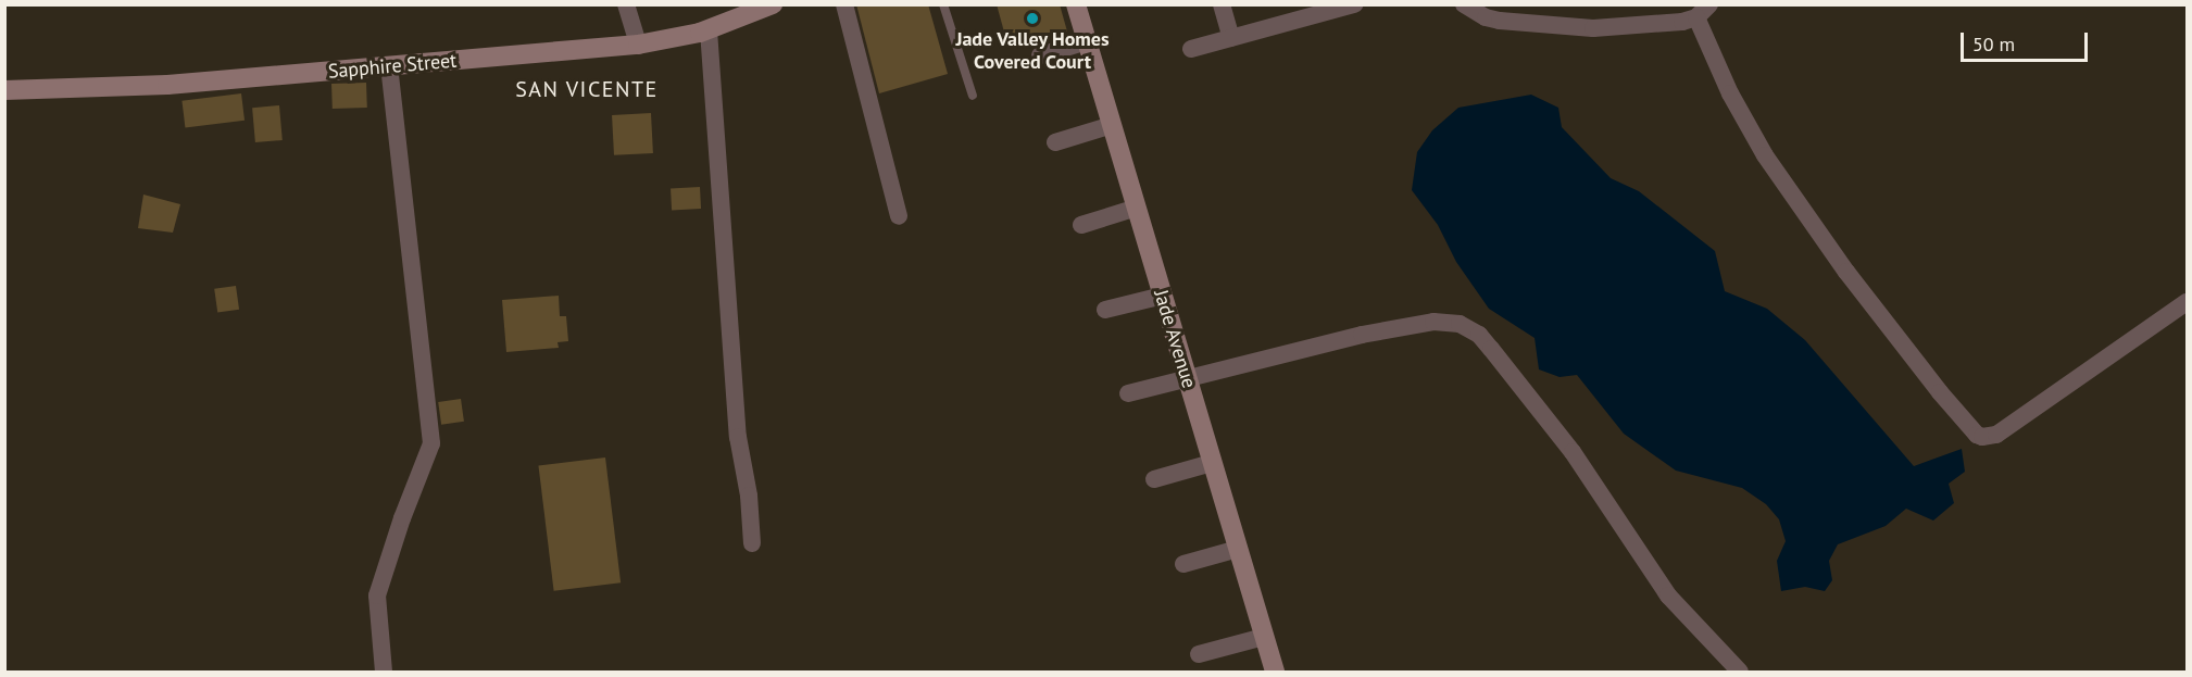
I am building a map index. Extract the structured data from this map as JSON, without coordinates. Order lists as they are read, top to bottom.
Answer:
{
  "streets": {
    "street": ["Sapphire Street", "Jade Avenue"]
  },
  "districts": ["SAN VICENTE"],
  "places": ["Jade Valley Homes Covered Court"],
  "scale_bar": "50 m"
}
